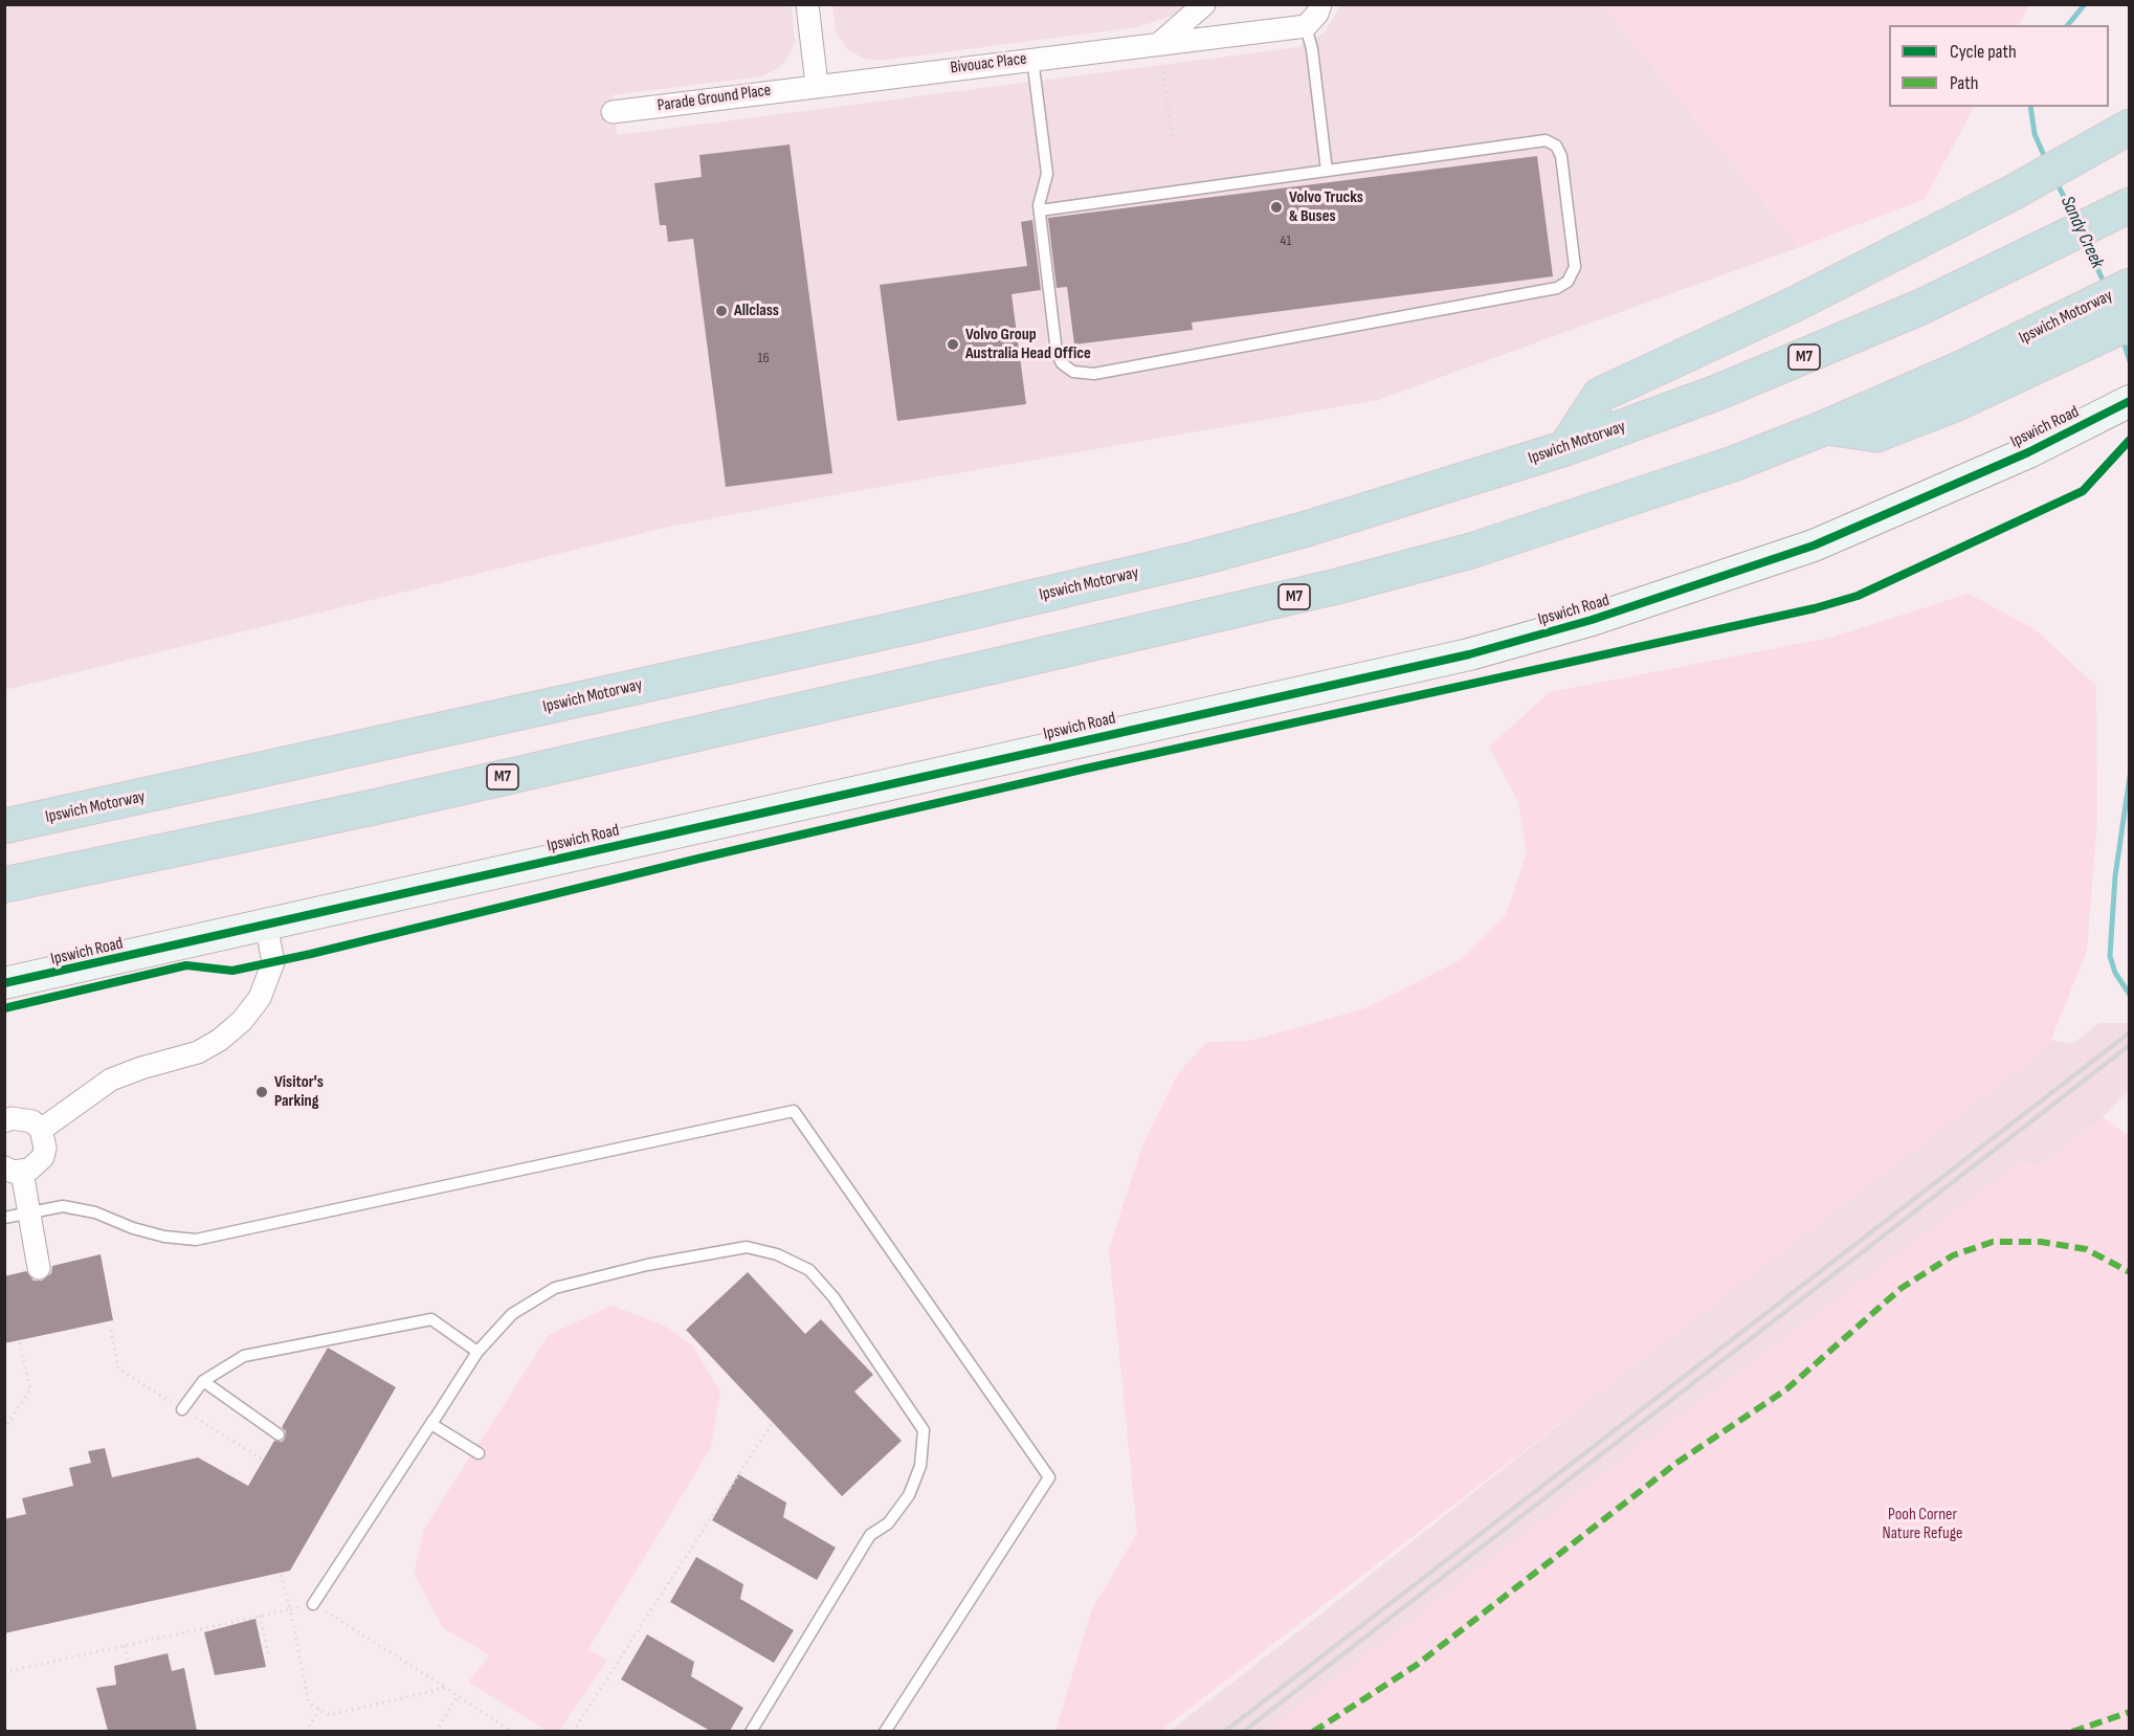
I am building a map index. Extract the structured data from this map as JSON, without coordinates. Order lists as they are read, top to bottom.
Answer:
{
  "streets": {
    "highway": ["Ipswich Motorway", "M7"],
    "street": ["Bivouac Place", "Parade Ground Place", "Ipswich Road"]
  },
  "crossings": [
    ["Bivouac Place", "Parade Ground Place"]
  ],
  "water": ["Sandy Creek"],
  "parks": ["Pooh Corner Nature Refuge"],
  "places": [
    "Volvo Trucks & Buses",
    "Allclass",
    "Volvo Group Australia Head Office",
    "Visitor's Parking"
  ],
  "house_numbers": ["41", "16"],
  "legend": ["Cycle path", "Path"]
}
